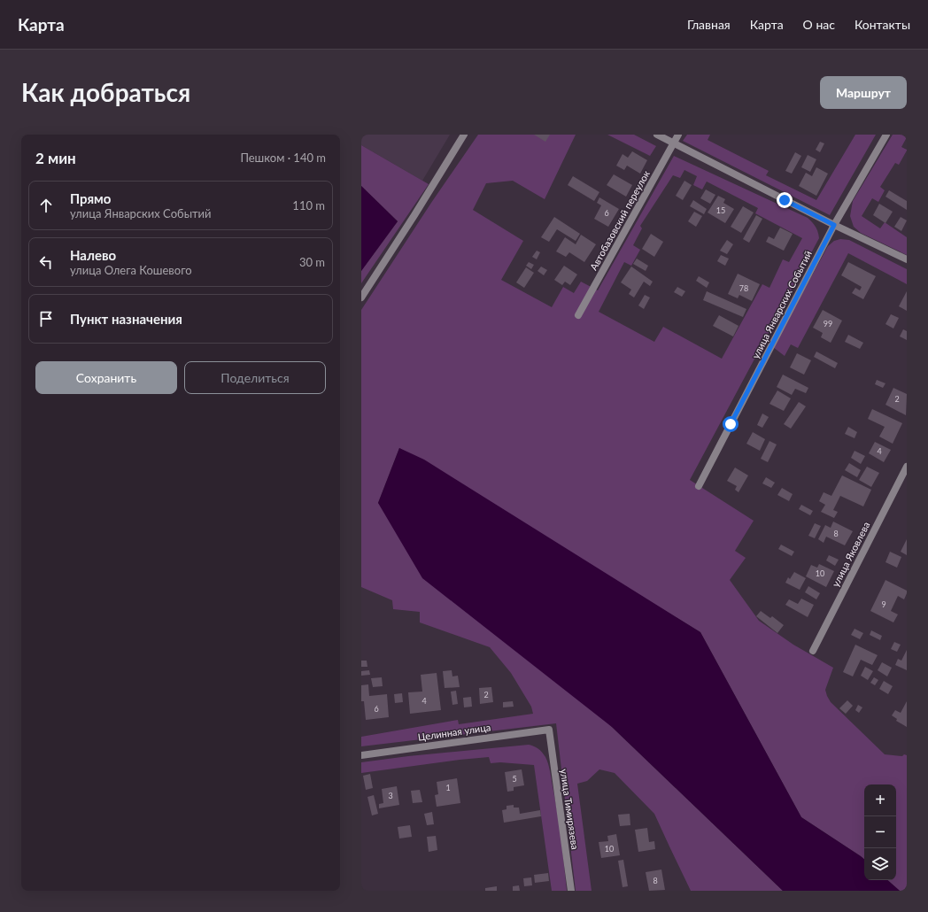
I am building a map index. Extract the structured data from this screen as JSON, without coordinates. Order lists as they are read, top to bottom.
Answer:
{
  "streets": {
    "street": [
      "Автобазовский переулок",
      "улица Январских Событий",
      "улица Яковлева",
      "Целинная улица",
      "улица Тимирязева"
    ]
  },
  "crossings": [
    ["Целинная улица", "улица Тимирязева"]
  ],
  "house_numbers": [
    "15",
    "6",
    "78",
    "99",
    "2",
    "4",
    "8",
    "10",
    "9",
    "2",
    "4",
    "6",
    "5",
    "1",
    "3",
    "10",
    "8"
  ],
  "page": {
    "header": "Карта",
    "nav": [
      "Главная",
      "Карта",
      "О нас",
      "Контакты"
    ],
    "buttons": [
      "Маршрут",
      ["Сохранить", "Поделиться"]
    ],
    "title": "Как добраться",
    "heading": ["2 мин", "Пешком · 140 m"],
    "list": [
      ["Прямо", "улица Январских Событий", "110 m"],
      ["Налево", "улица Олега Кошевого", "30 m"],
      "Пункт назначения"
    ],
    "map_buttons": ["+", "−"]
  }
}
